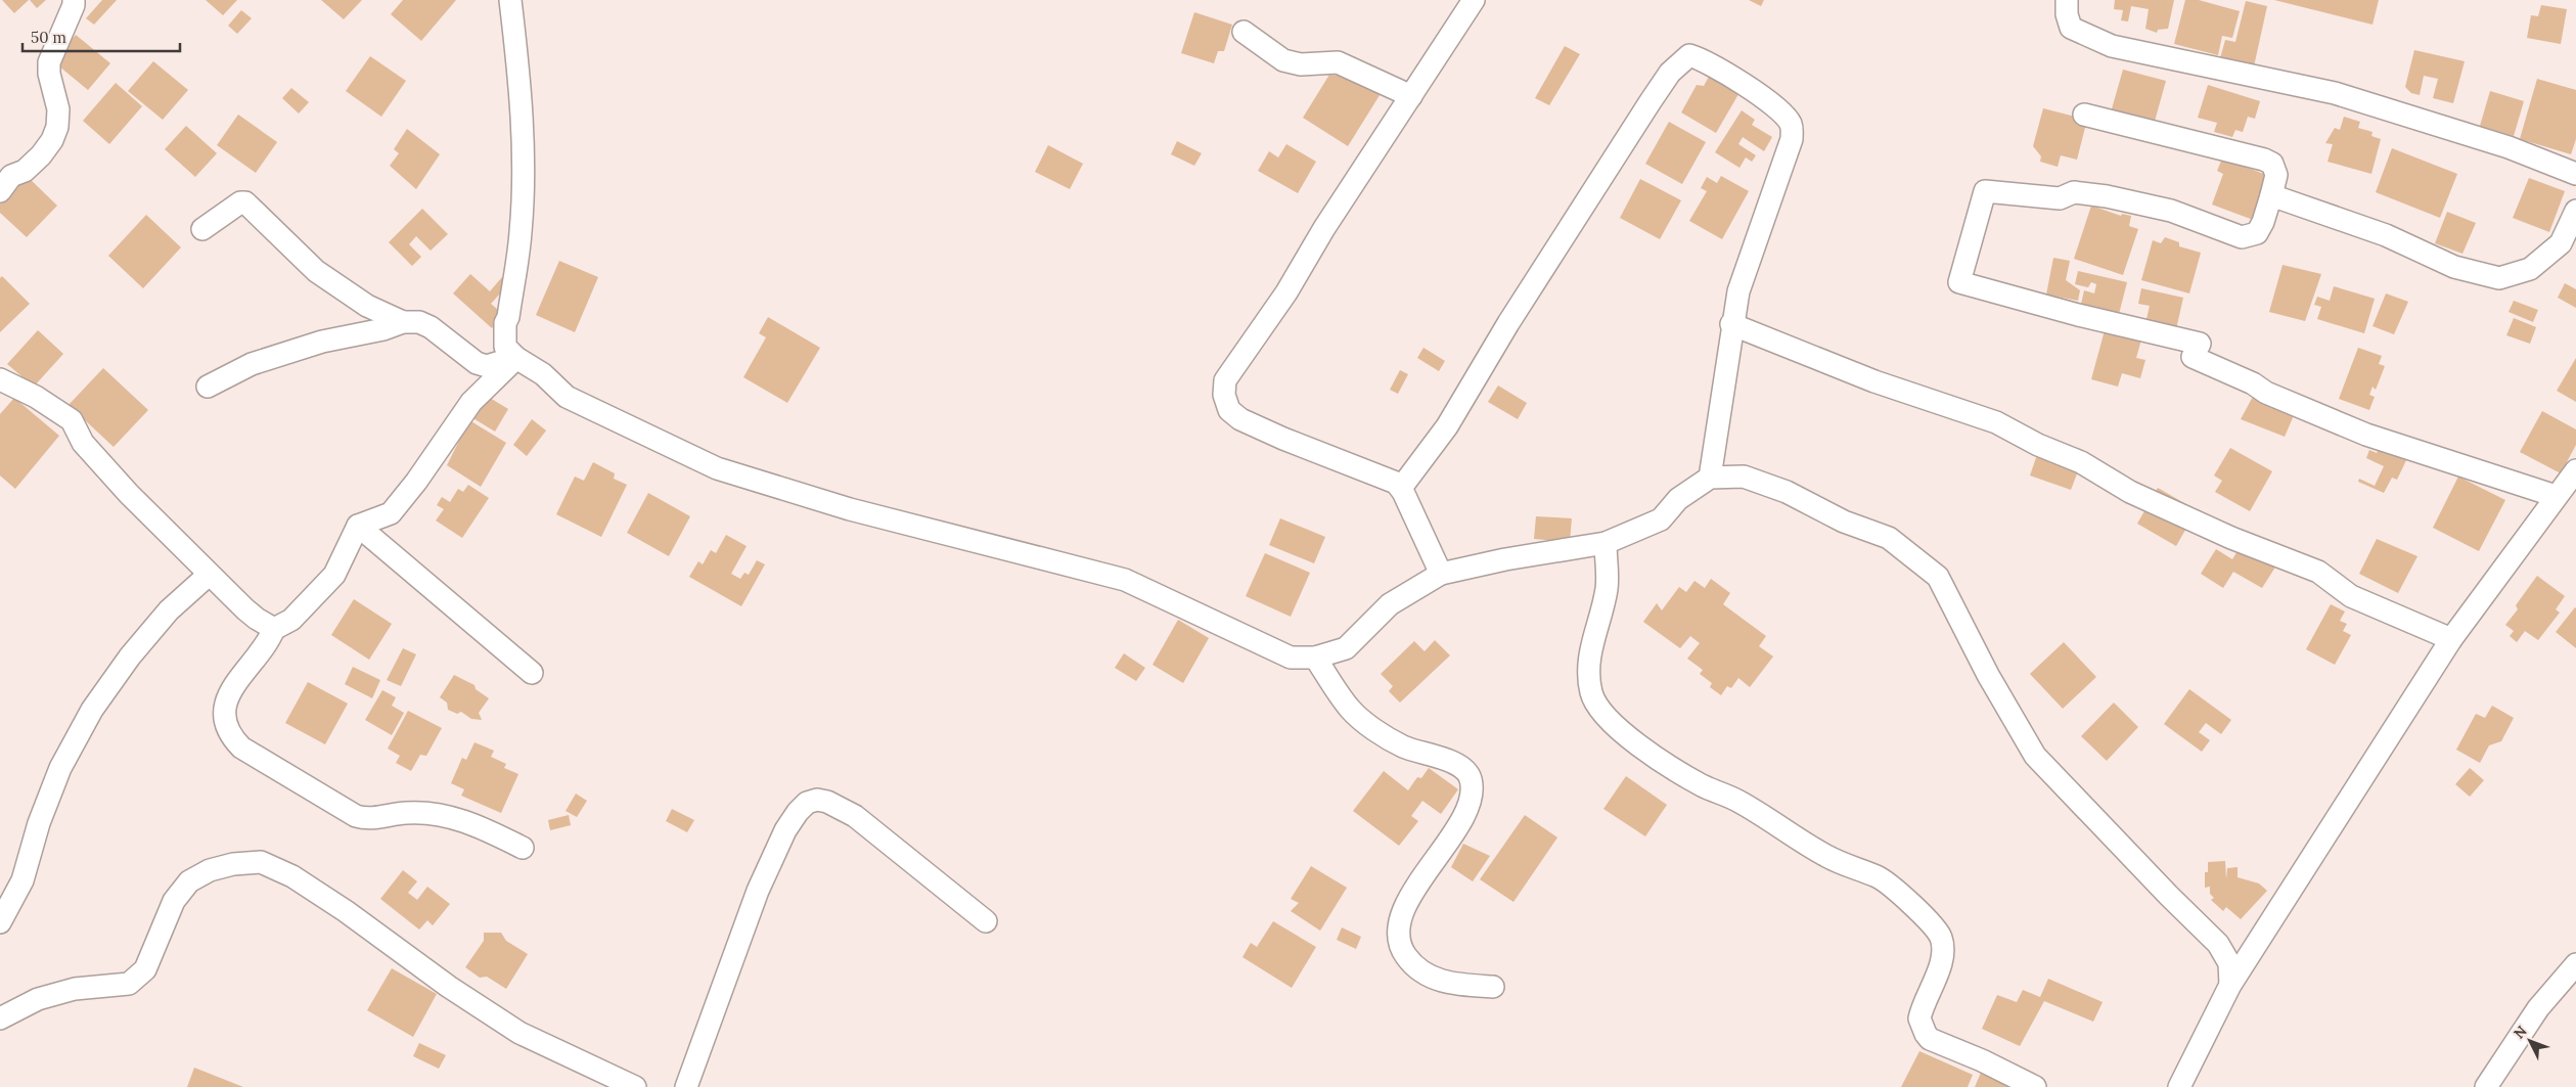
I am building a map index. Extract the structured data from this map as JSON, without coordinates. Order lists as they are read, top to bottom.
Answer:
{
  "scale_bar": "50 m",
  "north": "top left"
}
